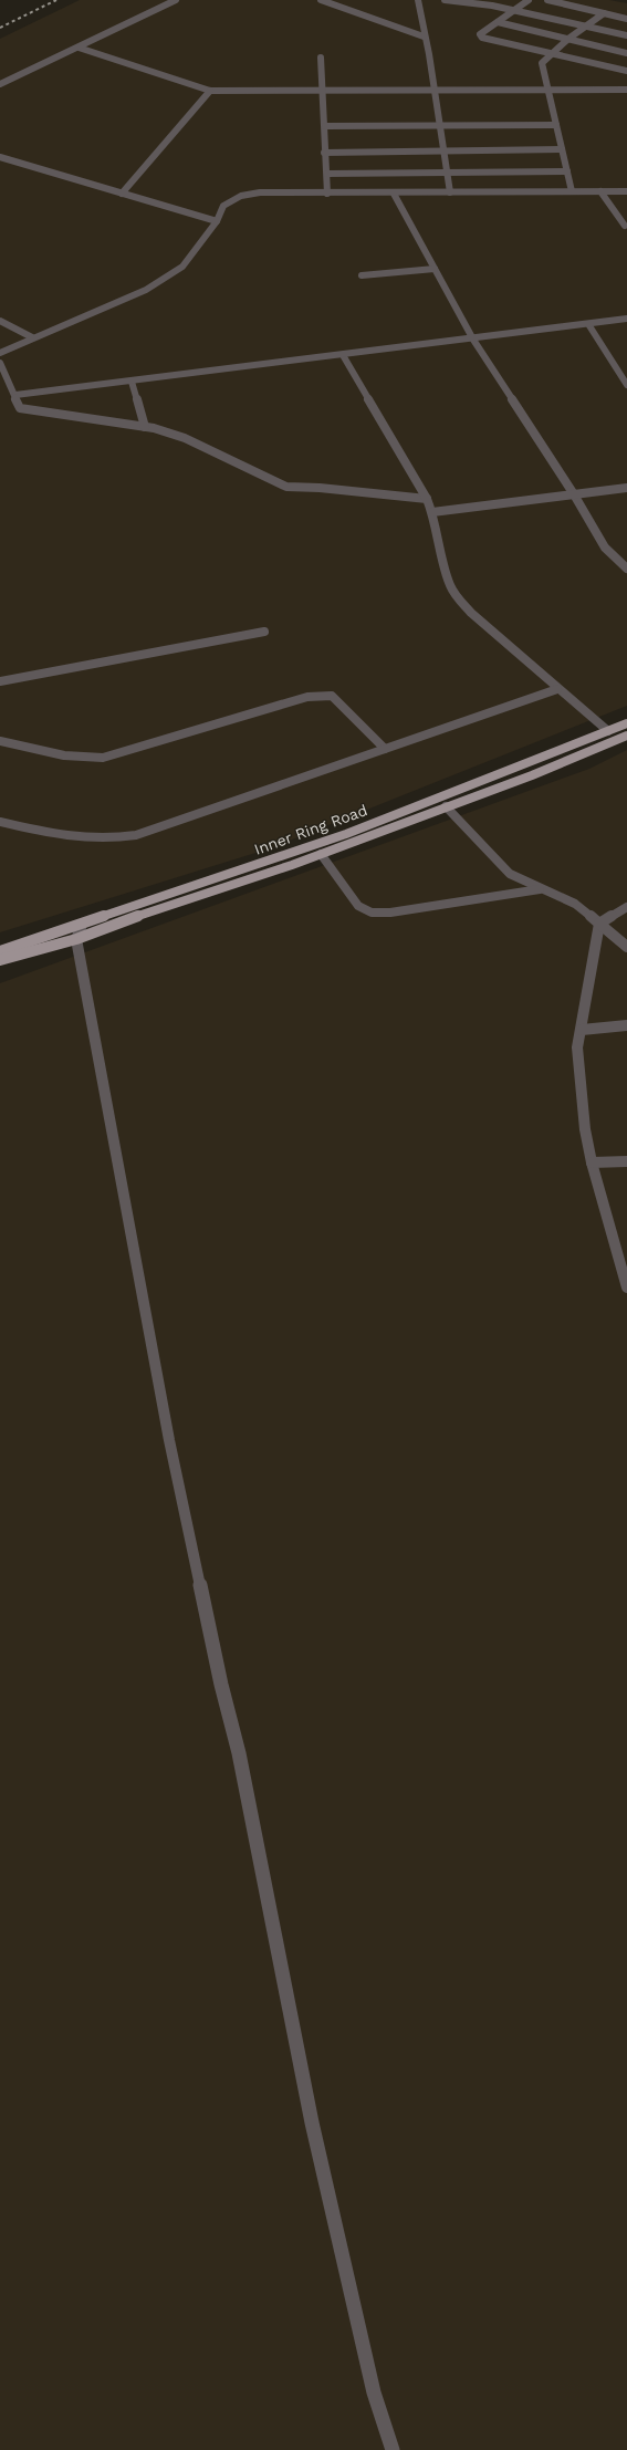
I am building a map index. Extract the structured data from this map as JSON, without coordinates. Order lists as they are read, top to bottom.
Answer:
{
  "streets": {
    "main road": ["Inner Ring Road"]
  }
}
